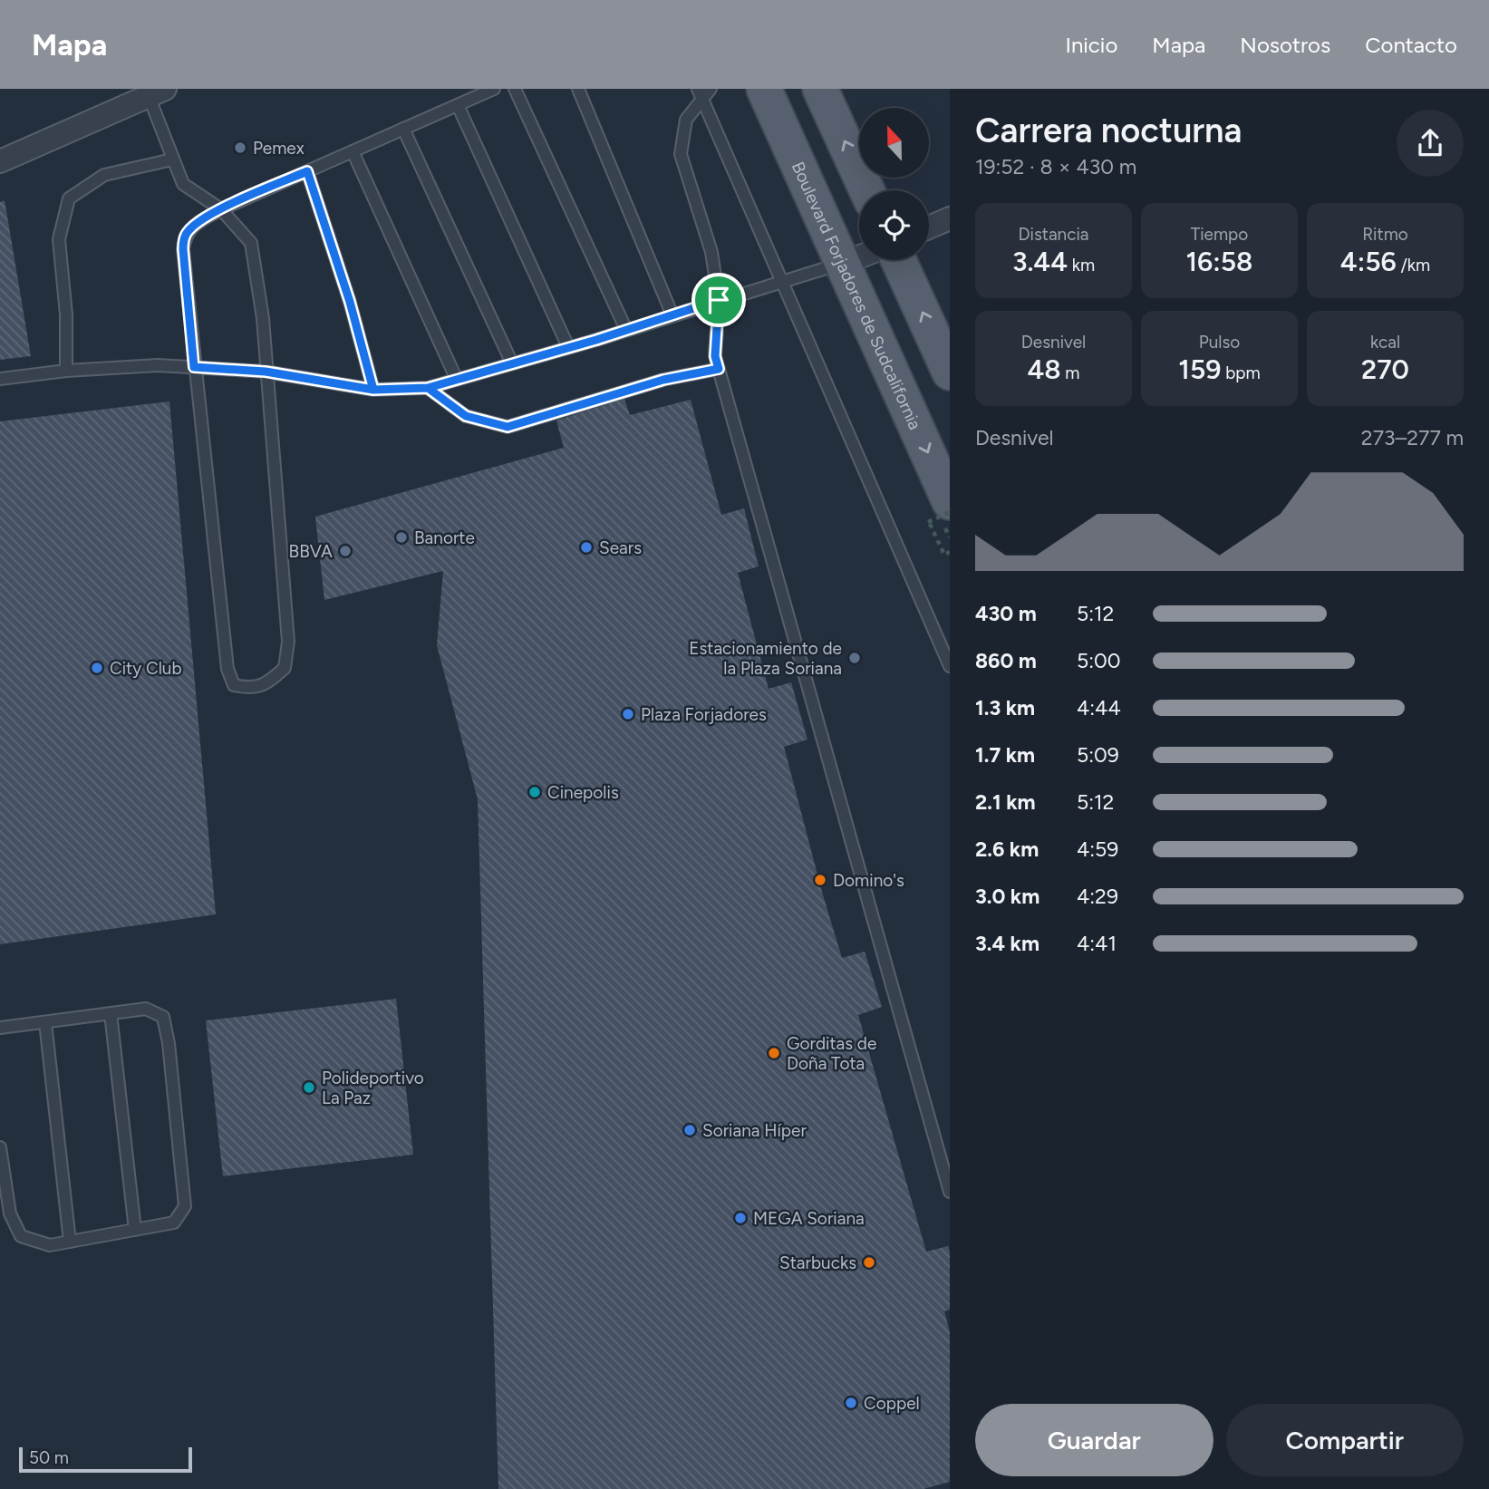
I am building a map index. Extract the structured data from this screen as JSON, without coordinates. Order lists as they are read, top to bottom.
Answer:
{
  "streets": {
    "main road": ["Boulevard Forjadores de Sudcalifornia"]
  },
  "places": [
    "Pemex",
    "Banorte",
    "Sears",
    "BBVA",
    "Estacionamiento de la Plaza Soriana",
    "City Club",
    "Plaza Forjadores",
    "Cinepolis",
    "Domino's",
    "Gorditas de Doña Tota",
    "Polideportivo La Paz",
    "Soriana Híper",
    "MEGA Soriana",
    "Starbucks",
    "Coppel"
  ],
  "scale_bar": "50 m",
  "north": "top",
  "page": {
    "header": "Mapa",
    "nav": [
      "Inicio",
      "Mapa",
      "Nosotros",
      "Contacto"
    ],
    "heading": ["Carrera nocturna", "19:52 · 8 × 430 m"],
    "stats": [
      ["Distancia", "3.44 km"],
      ["Tiempo", "16:58"],
      ["Ritmo", "4:56 /km"],
      ["Desnivel", "48 m"],
      ["Pulso", "159 bpm"],
      ["kcal", "270"]
    ],
    "chart": ["Desnivel", "273–277 m"],
    "list": [
      {
        "name": "430 m",
        "note": "5:12"
      },
      {
        "name": "860 m",
        "note": "5:00"
      },
      {
        "name": "1.3 km",
        "note": "4:44"
      },
      {
        "name": "1.7 km",
        "note": "5:09"
      },
      {
        "name": "2.1 km",
        "note": "5:12"
      },
      {
        "name": "2.6 km",
        "note": "4:59"
      },
      {
        "name": "3.0 km",
        "note": "4:29"
      },
      {
        "name": "3.4 km",
        "note": "4:41"
      }
    ],
    "buttons": ["Guardar", "Compartir"],
    "scale": "50 m"
  }
}
